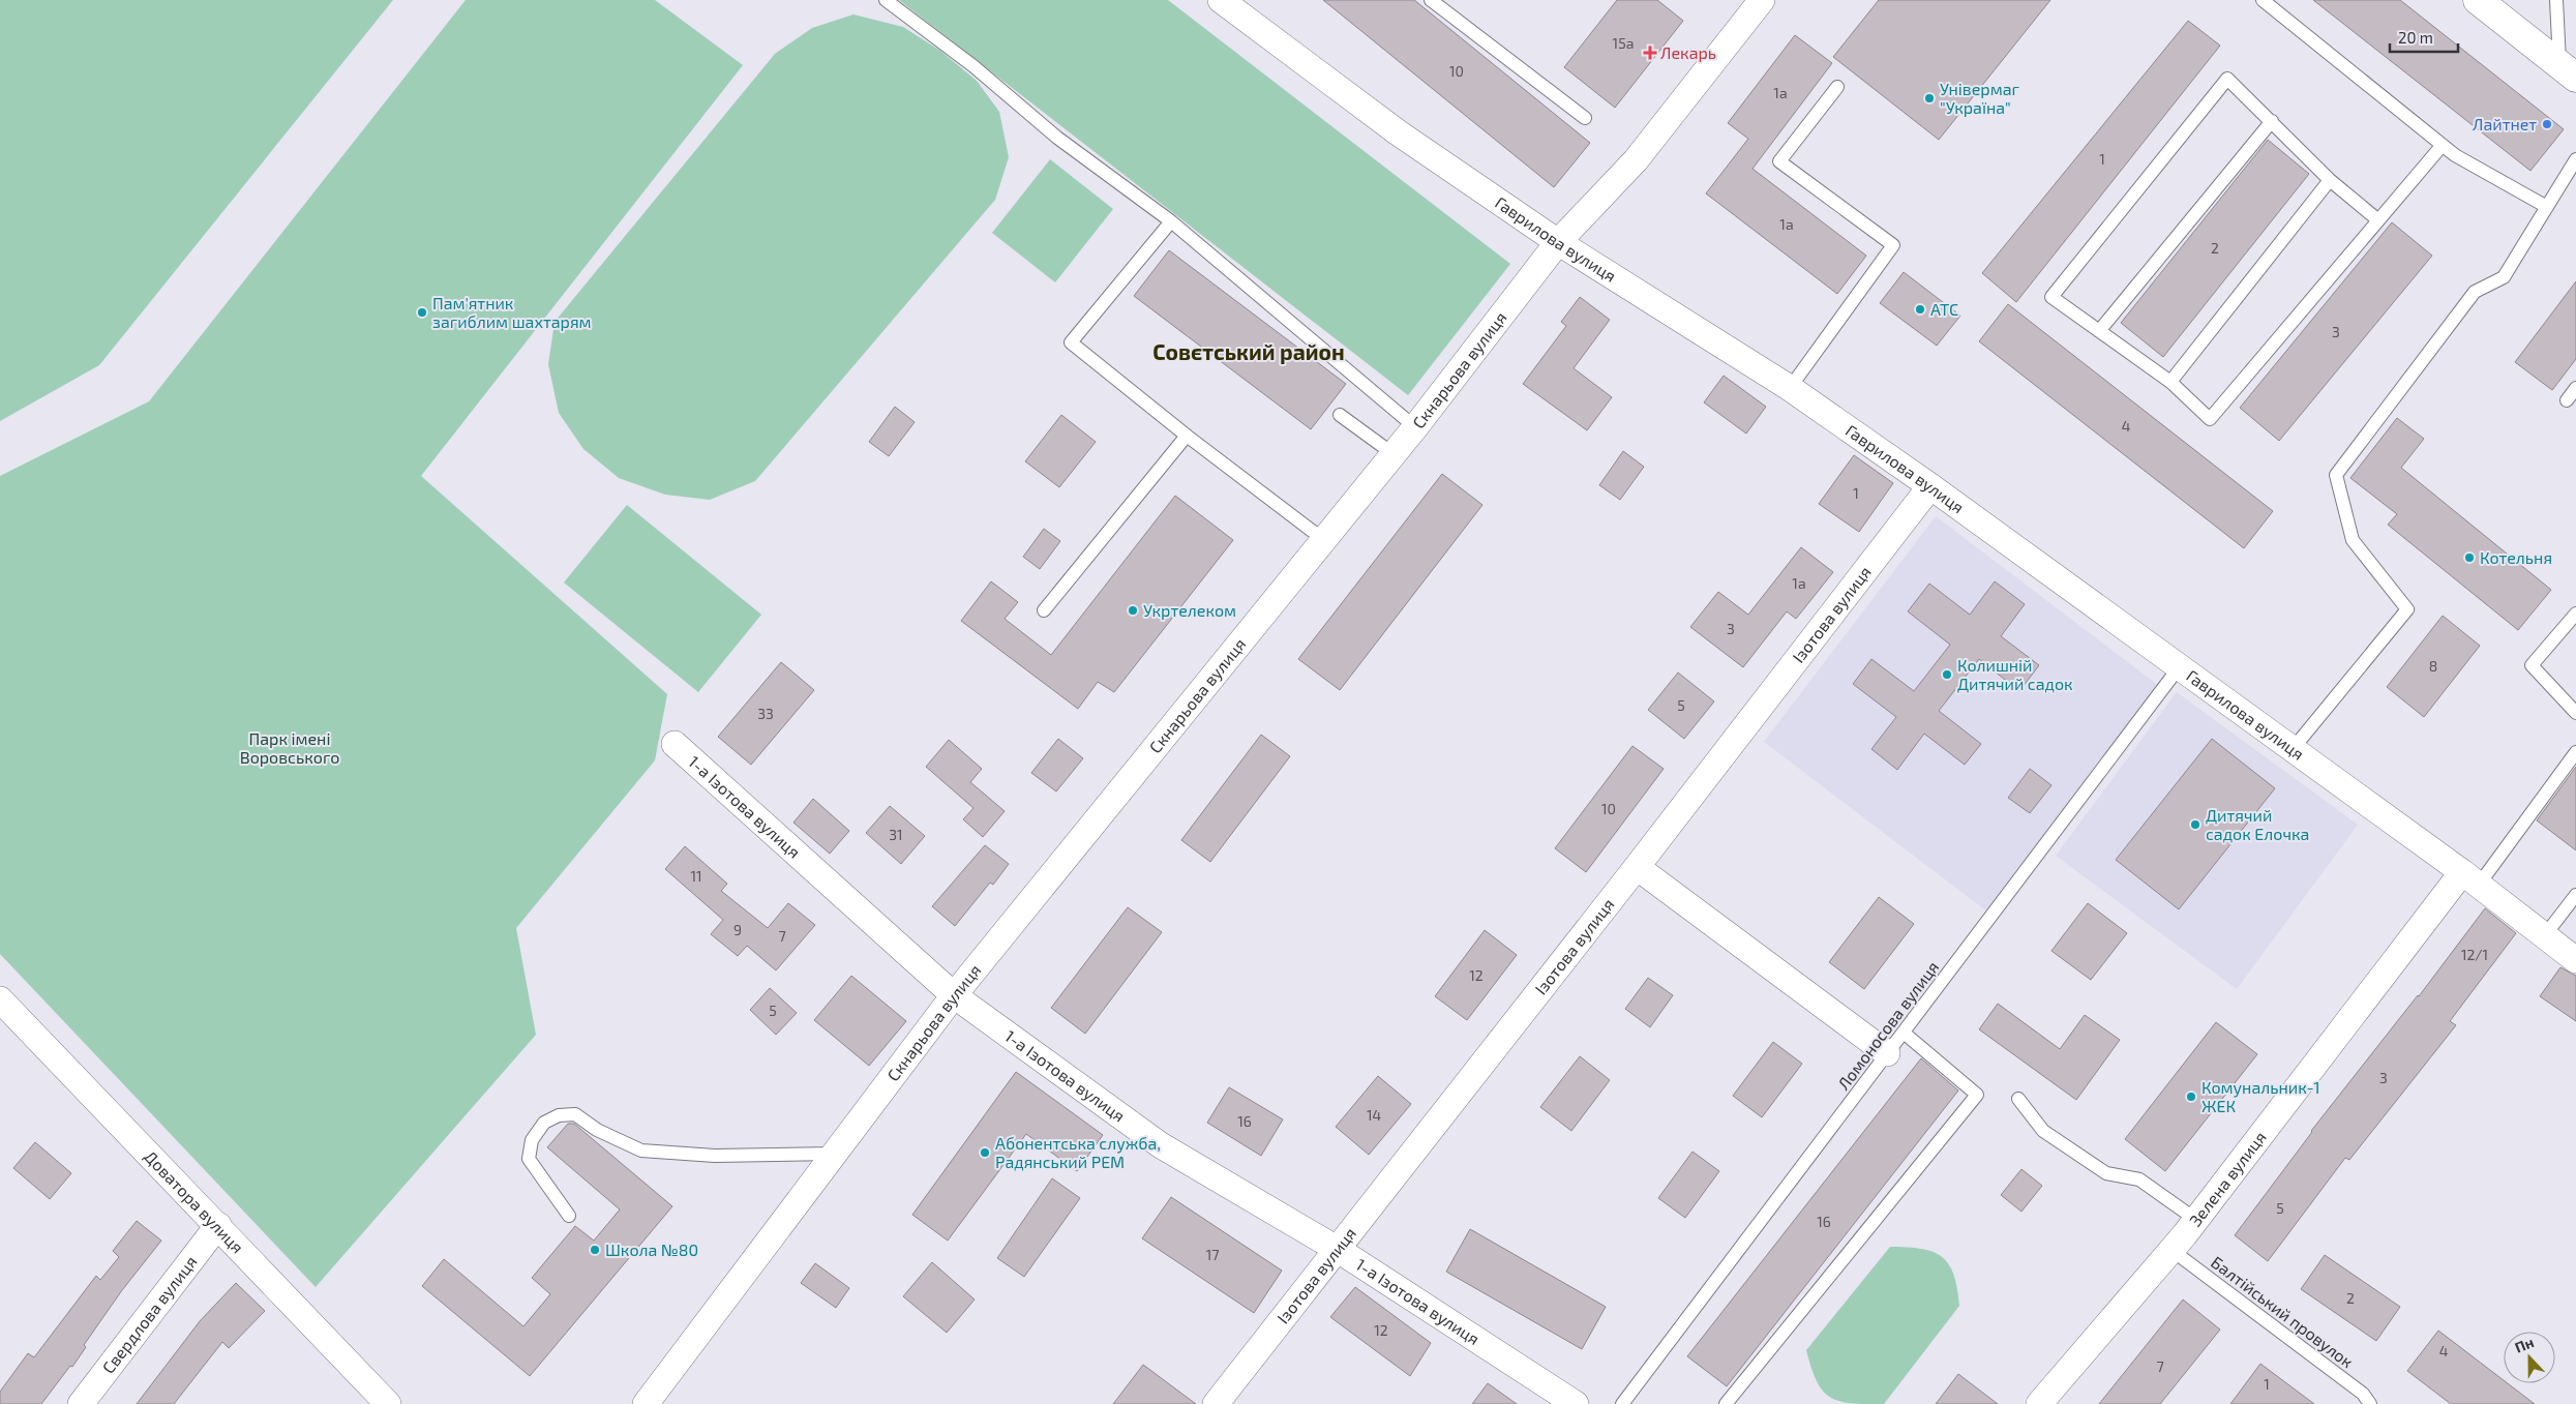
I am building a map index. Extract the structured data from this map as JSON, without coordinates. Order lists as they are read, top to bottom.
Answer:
{
  "streets": {
    "street": [
      "Гаврилова вулиця",
      "Скнарьова вулиця",
      "Ізотова вулиця",
      "1-а Ізотова вулиця",
      "Зелена вулиця",
      "Доватора вулиця",
      "Свердлова вулиця"
    ],
    "lane": ["Ломоносова вулиця", "Балтійський провулок"]
  },
  "crossings": [
    ["Гаврилова вулиця", "Скнарьова вулиця"],
    ["Гаврилова вулиця", "Ізотова вулиця"],
    ["Гаврилова вулиця", "Ломоносова вулиця"],
    ["Гаврилова вулиця", "Зелена вулиця"],
    ["Скнарьова вулиця", "1-а Ізотова вулиця"],
    ["Ізотова вулиця", "1-а Ізотова вулиця"],
    ["Зелена вулиця", "Балтійський провулок"],
    ["Доватора вулиця", "Свердлова вулиця"]
  ],
  "districts": ["Совєтський район"],
  "parks": ["Парк імені Воровського"],
  "places": {
    "health": ["Лекарь"],
    "other": [
      "Універмаг \"Україна\"",
      "Лайтнет",
      "АТС",
      "Пам'ятник загиблим шахтарям",
      "Котельня",
      "Укртелеком",
      "Колишній Дитячий садок",
      "Дитячий садок Елочка",
      "Комунальник-1 ЖЕК",
      "Абонентська служба, Радянський РЕМ",
      "Школа №80"
    ]
  },
  "house_numbers": [
    "15а",
    "10",
    "1а",
    "1",
    "1а",
    "2",
    "3",
    "4",
    "1",
    "1а",
    "3",
    "8",
    "5",
    "33",
    "10",
    "31",
    "11",
    "9",
    "7",
    "12/1",
    "12",
    "5",
    "3",
    "14",
    "16",
    "5",
    "16",
    "17",
    "2",
    "12",
    "4",
    "7",
    "1"
  ],
  "scale_bar": "20 m",
  "north": "top"
}
